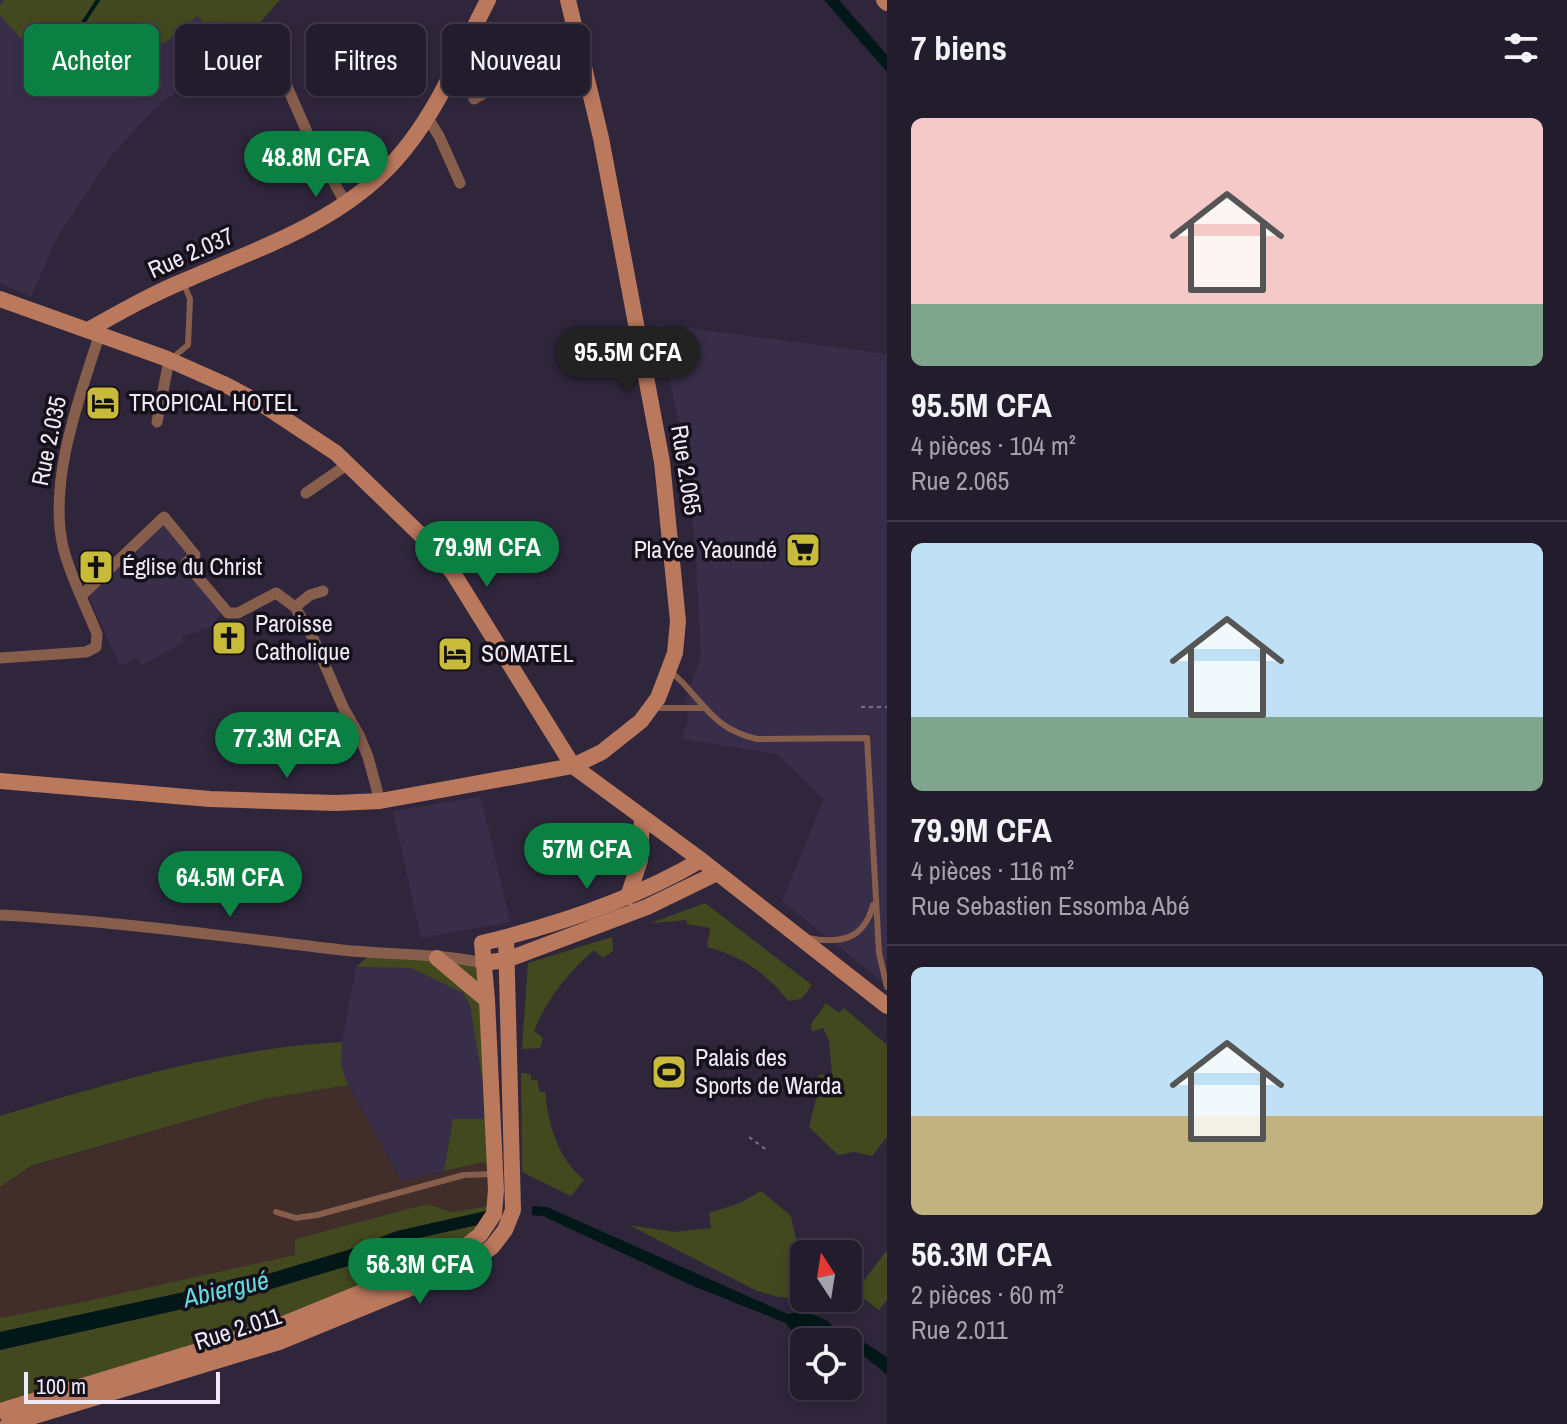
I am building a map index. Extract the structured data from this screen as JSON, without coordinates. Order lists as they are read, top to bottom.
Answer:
{
  "streets": {
    "street": [
      "Rue 2.037",
      "Rue 2.035",
      "Rue 2.065",
      "Rue 2.011"
    ]
  },
  "crossings": [
    ["Rue 2.037", "Rue 2.035"]
  ],
  "water": ["Abiergué"],
  "places": {
    "hotel": ["TROPICAL HOTEL", "SOMATEL"],
    "supermarket": ["PlaYce Yaoundé"],
    "church": ["Église du Christ", "Paroisse Catholique"],
    "sports": ["Palais des Sports de Warda"]
  },
  "scale_bar": "100 m",
  "north": "top",
  "page": {
    "heading": "7 biens",
    "chip": [
      "Acheter",
      "Louer",
      "Filtres",
      "Nouveau"
    ],
    "list": [
      {
        "name": "95.5M CFA",
        "note": "4 pièces · 104 m² · Rue 2.065"
      },
      {
        "name": "79.9M CFA",
        "note": "4 pièces · 116 m² · Rue Sebastien Essomba Abé"
      },
      {
        "name": "56.3M CFA",
        "note": "2 pièces · 60 m² · Rue 2.011"
      }
    ],
    "price": [
      "48.8M CFA",
      "95.5M CFA",
      "79.9M CFA",
      "77.3M CFA",
      "57M CFA",
      "64.5M CFA",
      "56.3M CFA"
    ],
    "scale": "100 m"
  }
}
